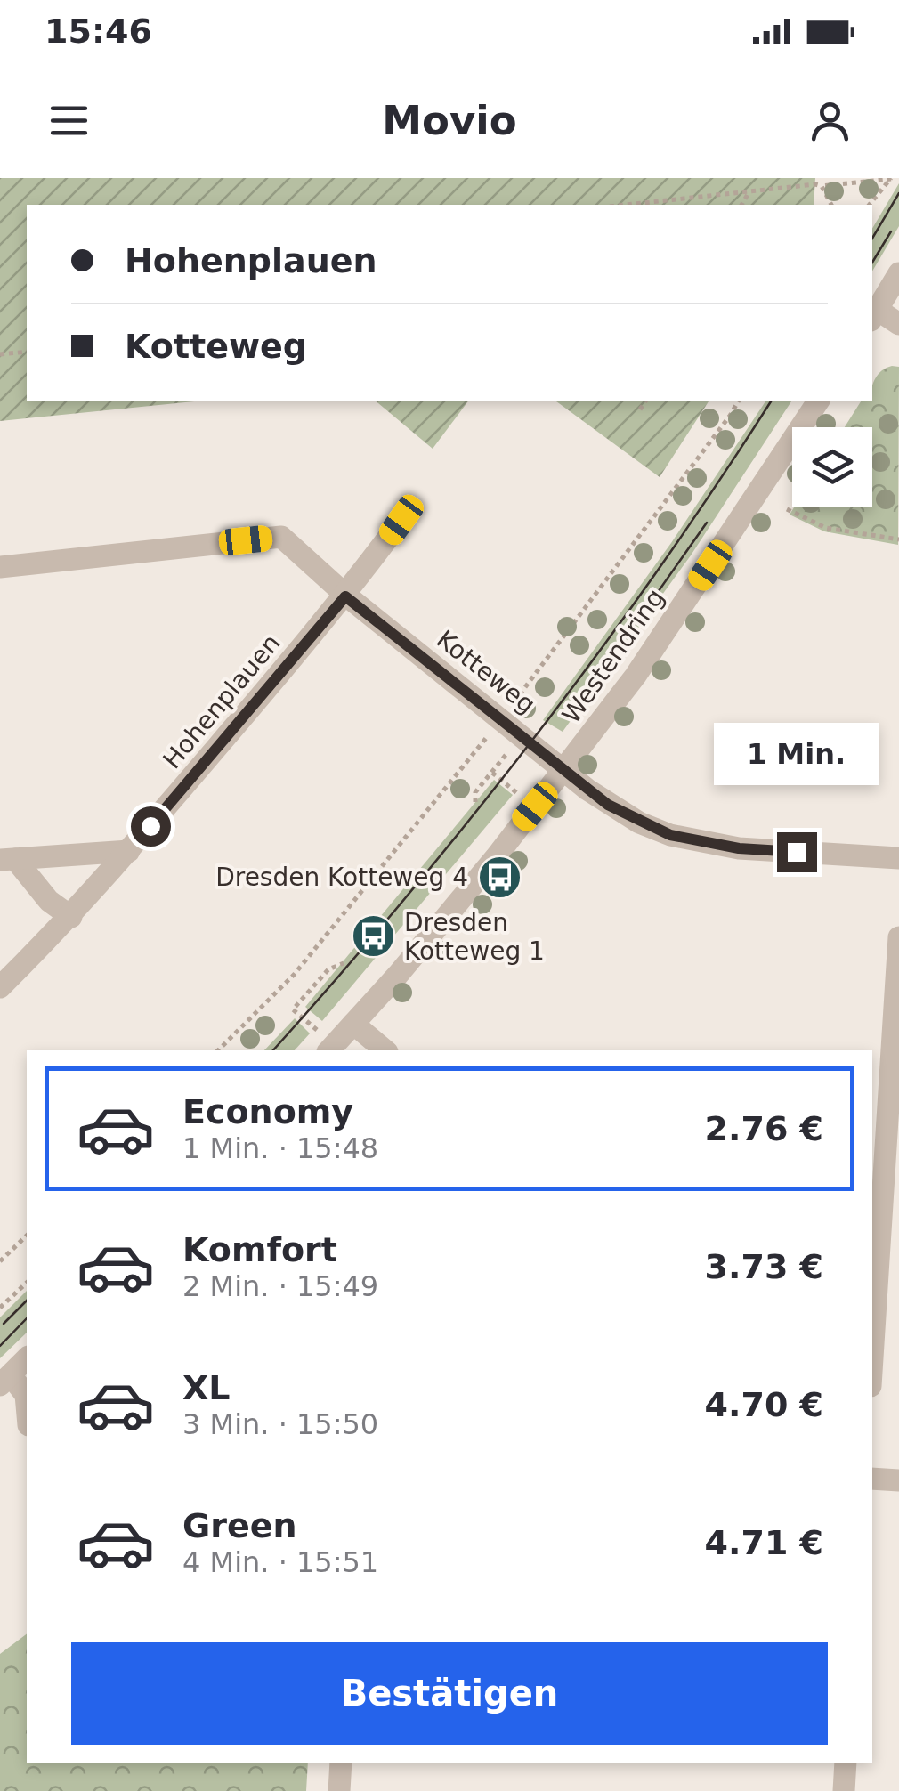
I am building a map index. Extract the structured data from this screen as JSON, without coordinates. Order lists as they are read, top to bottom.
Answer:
{
  "streets": {
    "street": ["Westendring", "Kotteweg", "Hohenplauen"]
  },
  "crossings": [
    ["Westendring", "Kotteweg"],
    ["Kotteweg", "Hohenplauen"]
  ],
  "places": {
    "bus stop": ["Dresden Kotteweg 4", "Dresden Kotteweg 1"]
  },
  "page": {
    "status": "15:46",
    "header": "Movio",
    "banner": ["Hohenplauen", "Kotteweg"],
    "bubble": "1 Min.",
    "list": [
      {
        "name": "Economy",
        "note": "1 Min. · 15:48",
        "value": "2.76 €"
      },
      {
        "name": "Komfort",
        "note": "2 Min. · 15:49",
        "value": "3.73 €"
      },
      {
        "name": "XL",
        "note": "3 Min. · 15:50",
        "value": "4.70 €"
      },
      {
        "name": "Green",
        "note": "4 Min. · 15:51",
        "value": "4.71 €"
      }
    ],
    "buttons": "Bestätigen"
  }
}
